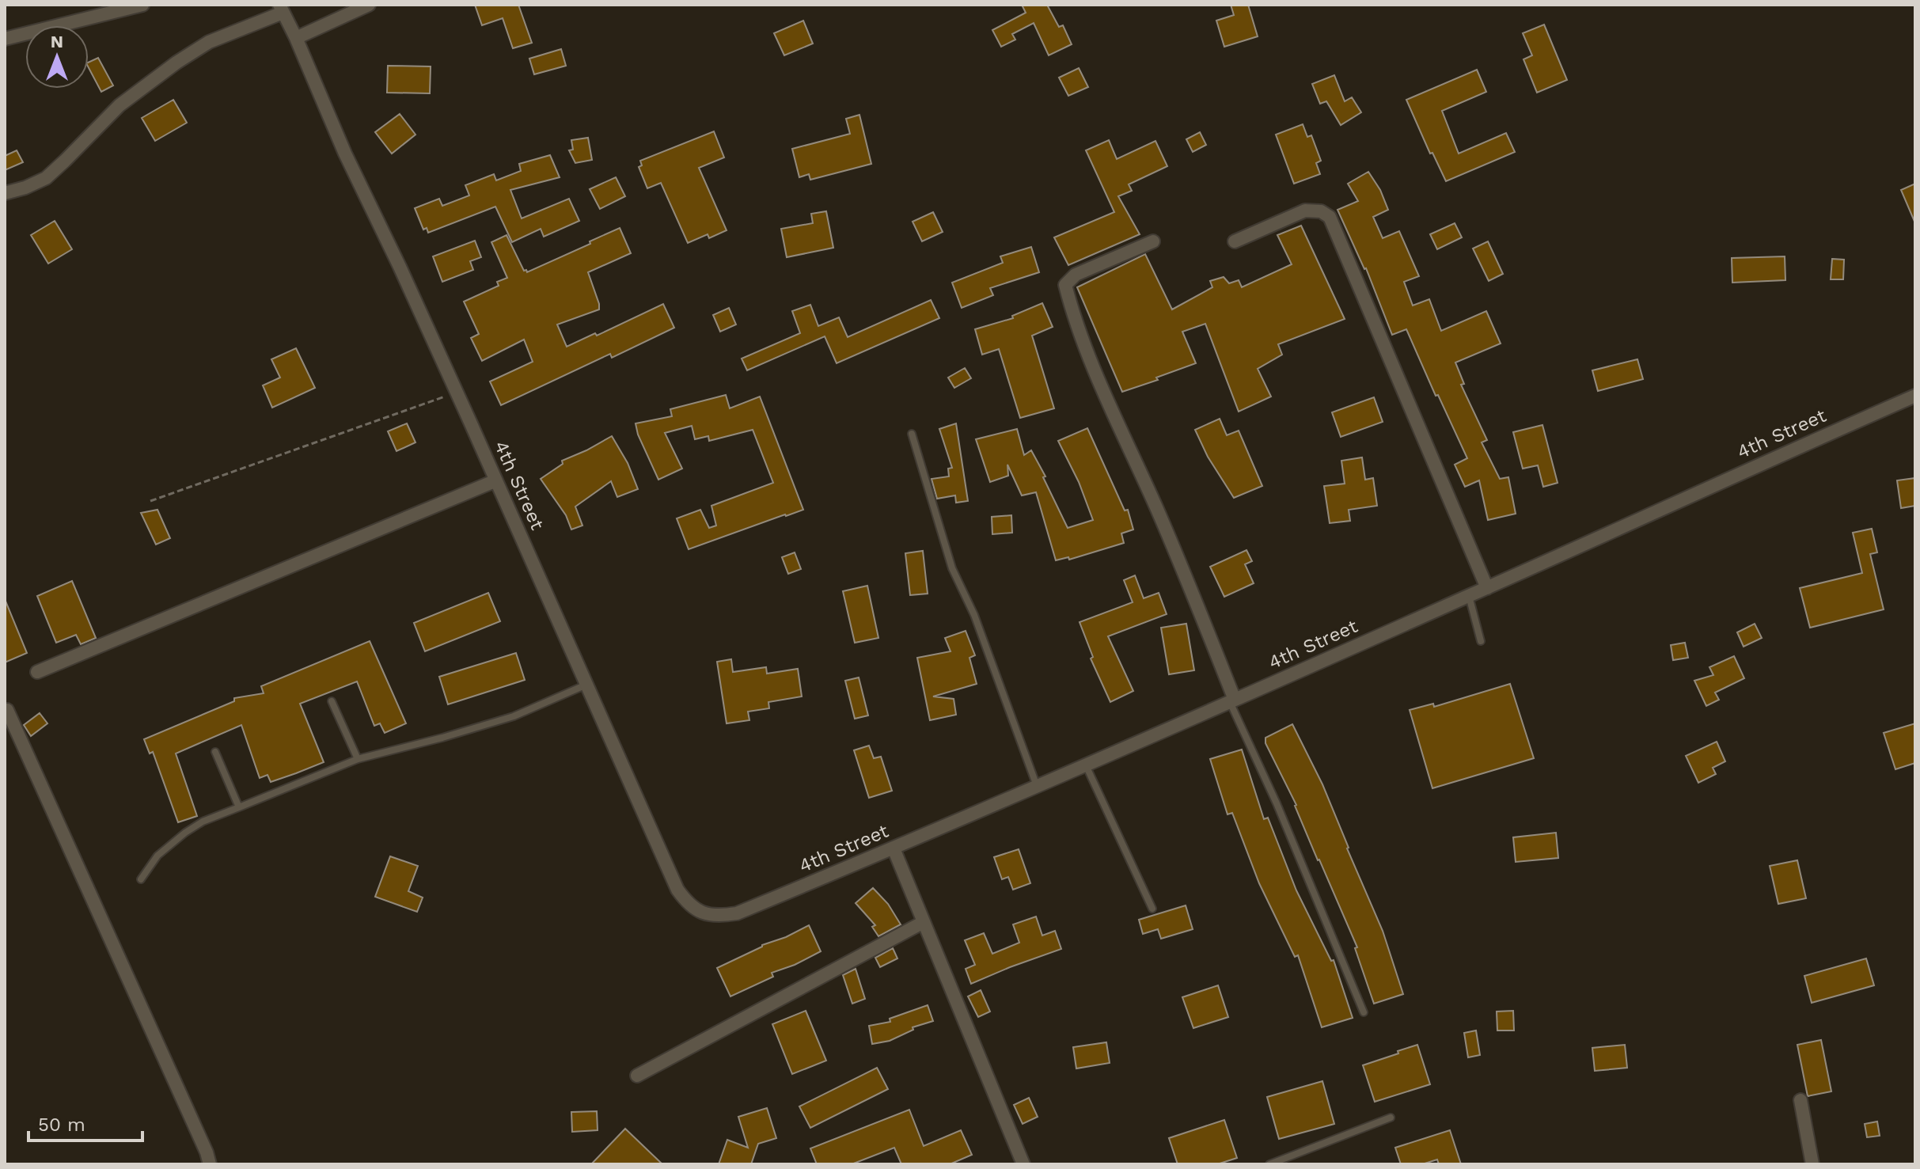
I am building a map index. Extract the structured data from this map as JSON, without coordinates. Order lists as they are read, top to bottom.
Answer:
{
  "streets": {
    "street": ["4th Street"]
  },
  "scale_bar": "50 m",
  "north": "top"
}
